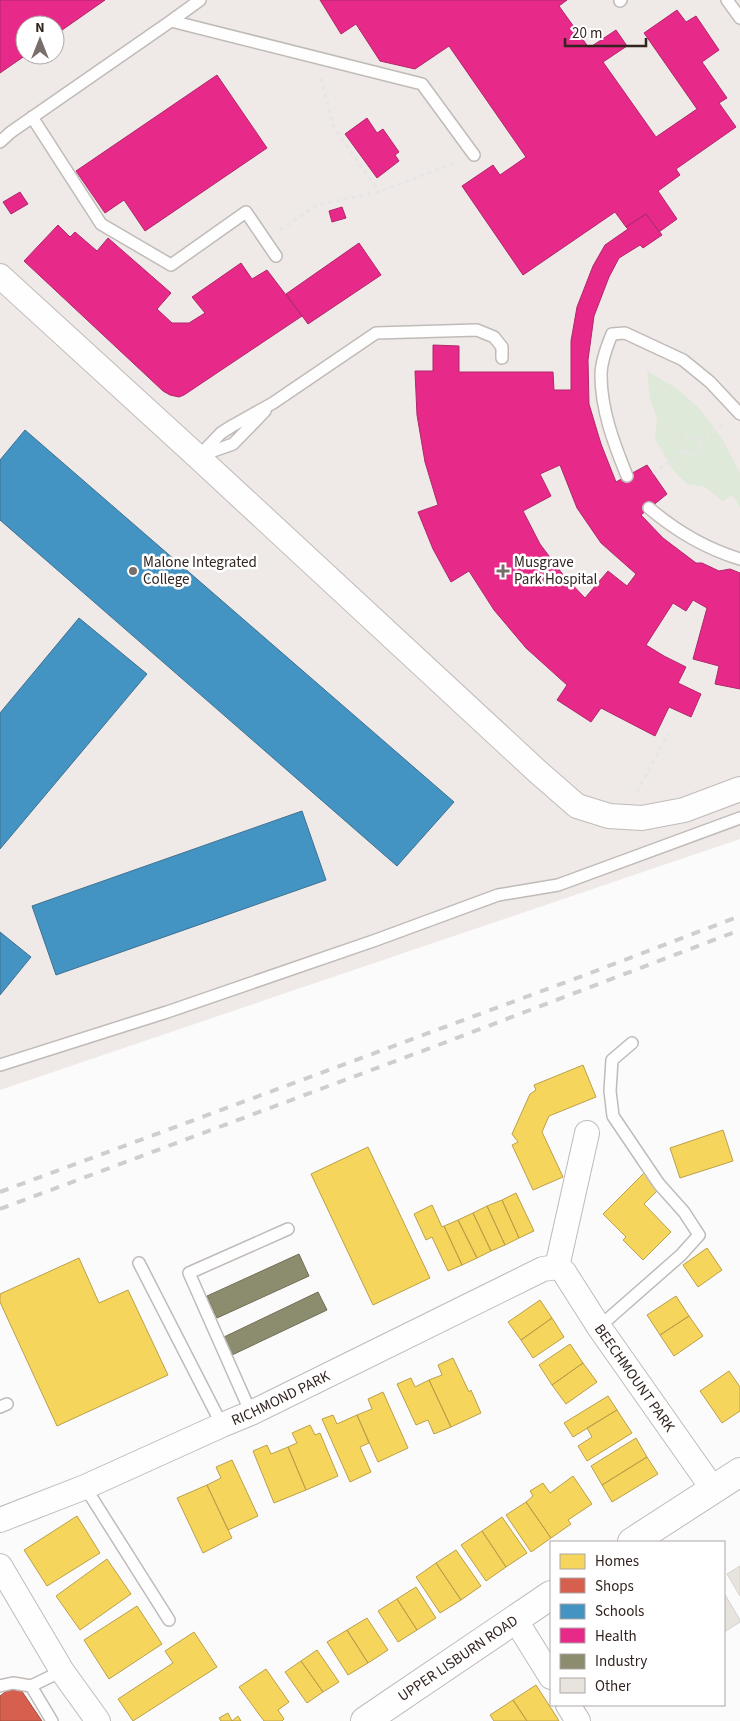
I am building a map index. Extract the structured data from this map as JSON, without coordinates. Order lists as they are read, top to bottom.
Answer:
{
  "streets": {
    "main road": ["UPPER LISBURN ROAD"],
    "street": ["BEECHMOUNT PARK", "RICHMOND PARK"]
  },
  "crossings": [
    ["BEECHMOUNT PARK", "RICHMOND PARK"]
  ],
  "places": {
    "other": ["Malone Integrated College"],
    "health": ["Musgrave Park Hospital"]
  },
  "legend": [
    "Homes",
    "Shops",
    "Schools",
    "Health",
    "Industry",
    "Other"
  ],
  "scale_bar": "20 m",
  "north": "top"
}
